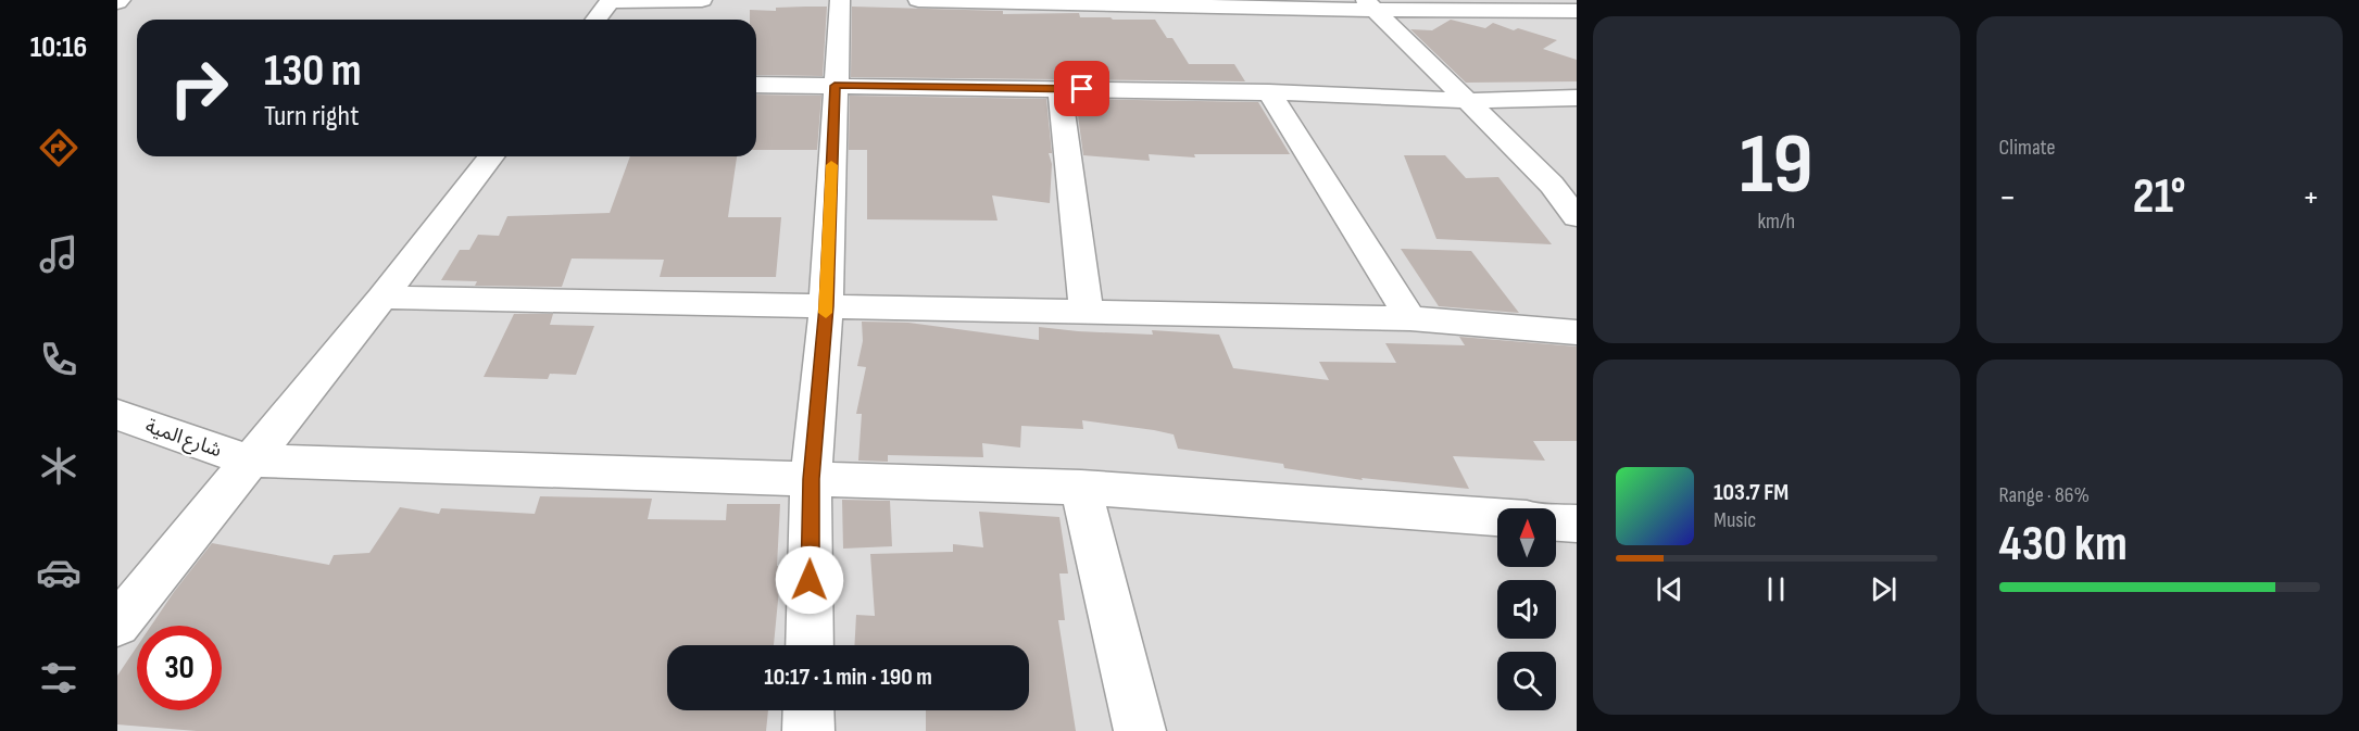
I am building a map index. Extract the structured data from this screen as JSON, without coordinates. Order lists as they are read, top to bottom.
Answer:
{
  "streets": {
    "street": ["شارع المية"]
  },
  "north": "top",
  "page": {
    "tabs": "10:16",
    "tile": [
      ["19", "km/h"],
      "Climate",
      ["Range · 86%", "430 km"]
    ],
    "turn": ["130 m", "Turn right"],
    "heat": ["−", "21°", "+"],
    "song": ["103.7 FM", "Music"],
    "limit": "30",
    "trip": "10:17 · 1 min · 190 m"
  }
}
